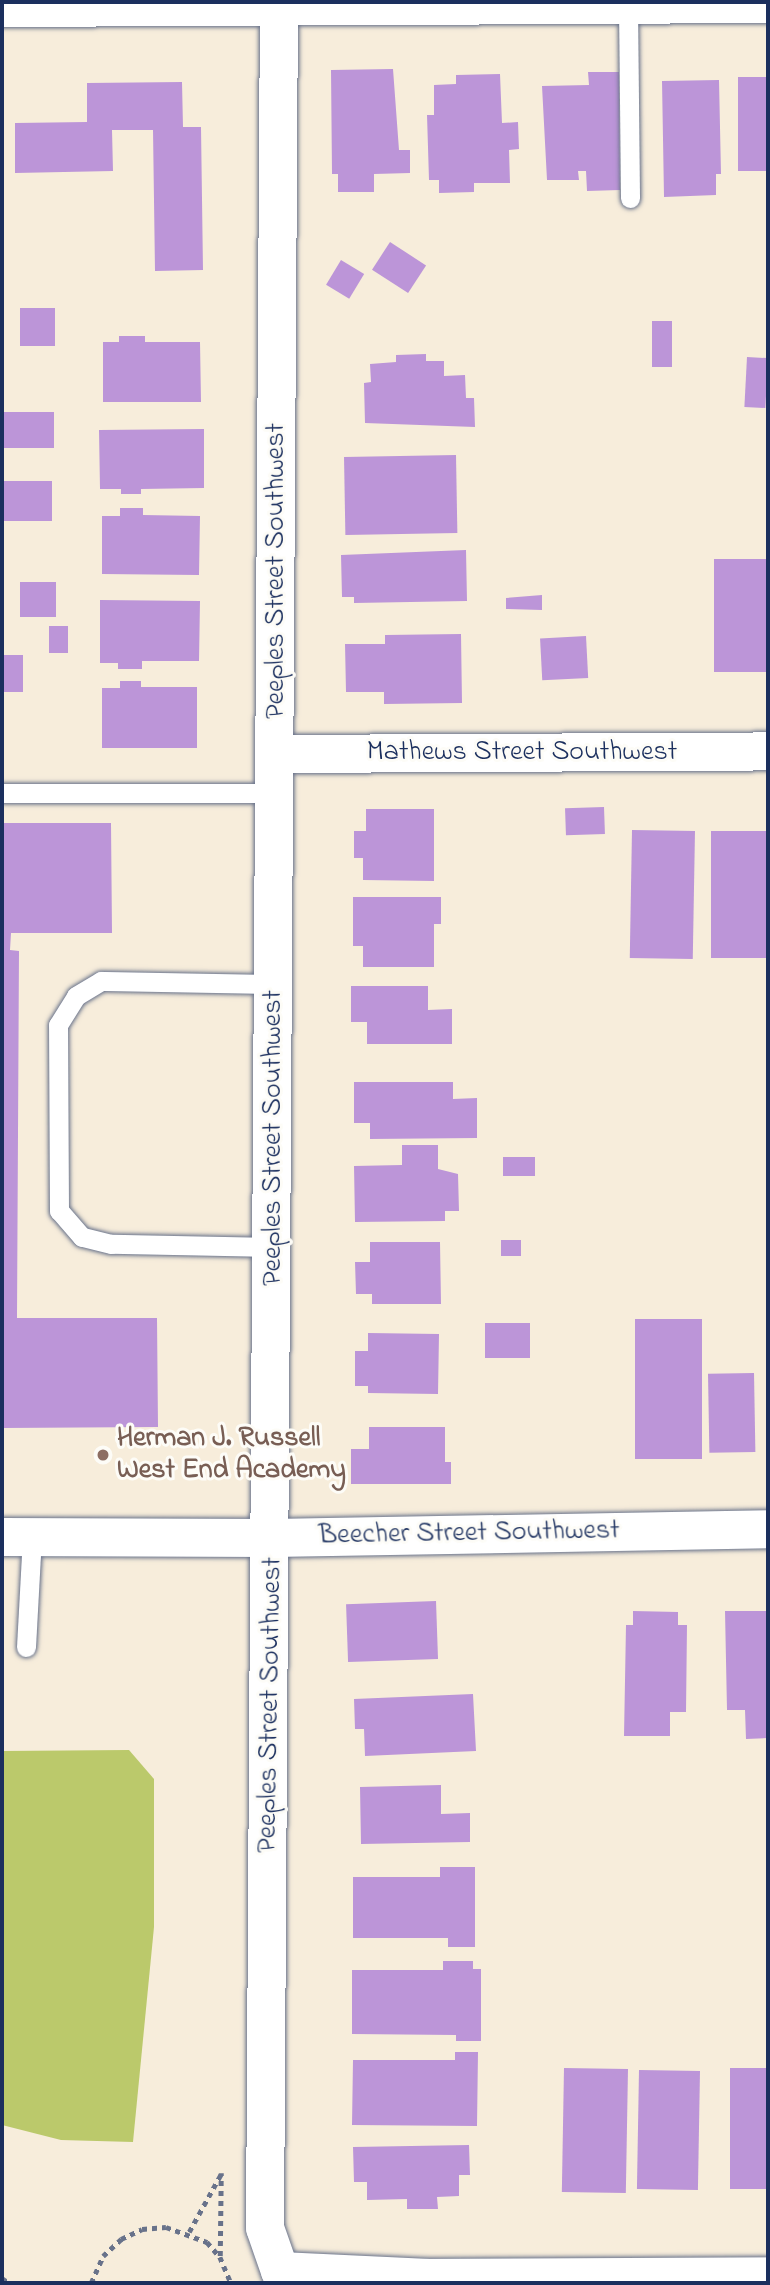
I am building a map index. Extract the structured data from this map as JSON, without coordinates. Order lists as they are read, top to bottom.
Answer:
{
  "streets": {
    "street": ["Peeples Street Southwest", "Mathews Street Southwest", "Beecher Street Southwest"]
  },
  "crossings": [
    ["Peeples Street Southwest", "Mathews Street Southwest"],
    ["Peeples Street Southwest", "Beecher Street Southwest"]
  ],
  "places": ["Herman J. Russell West End Academy"]
}
